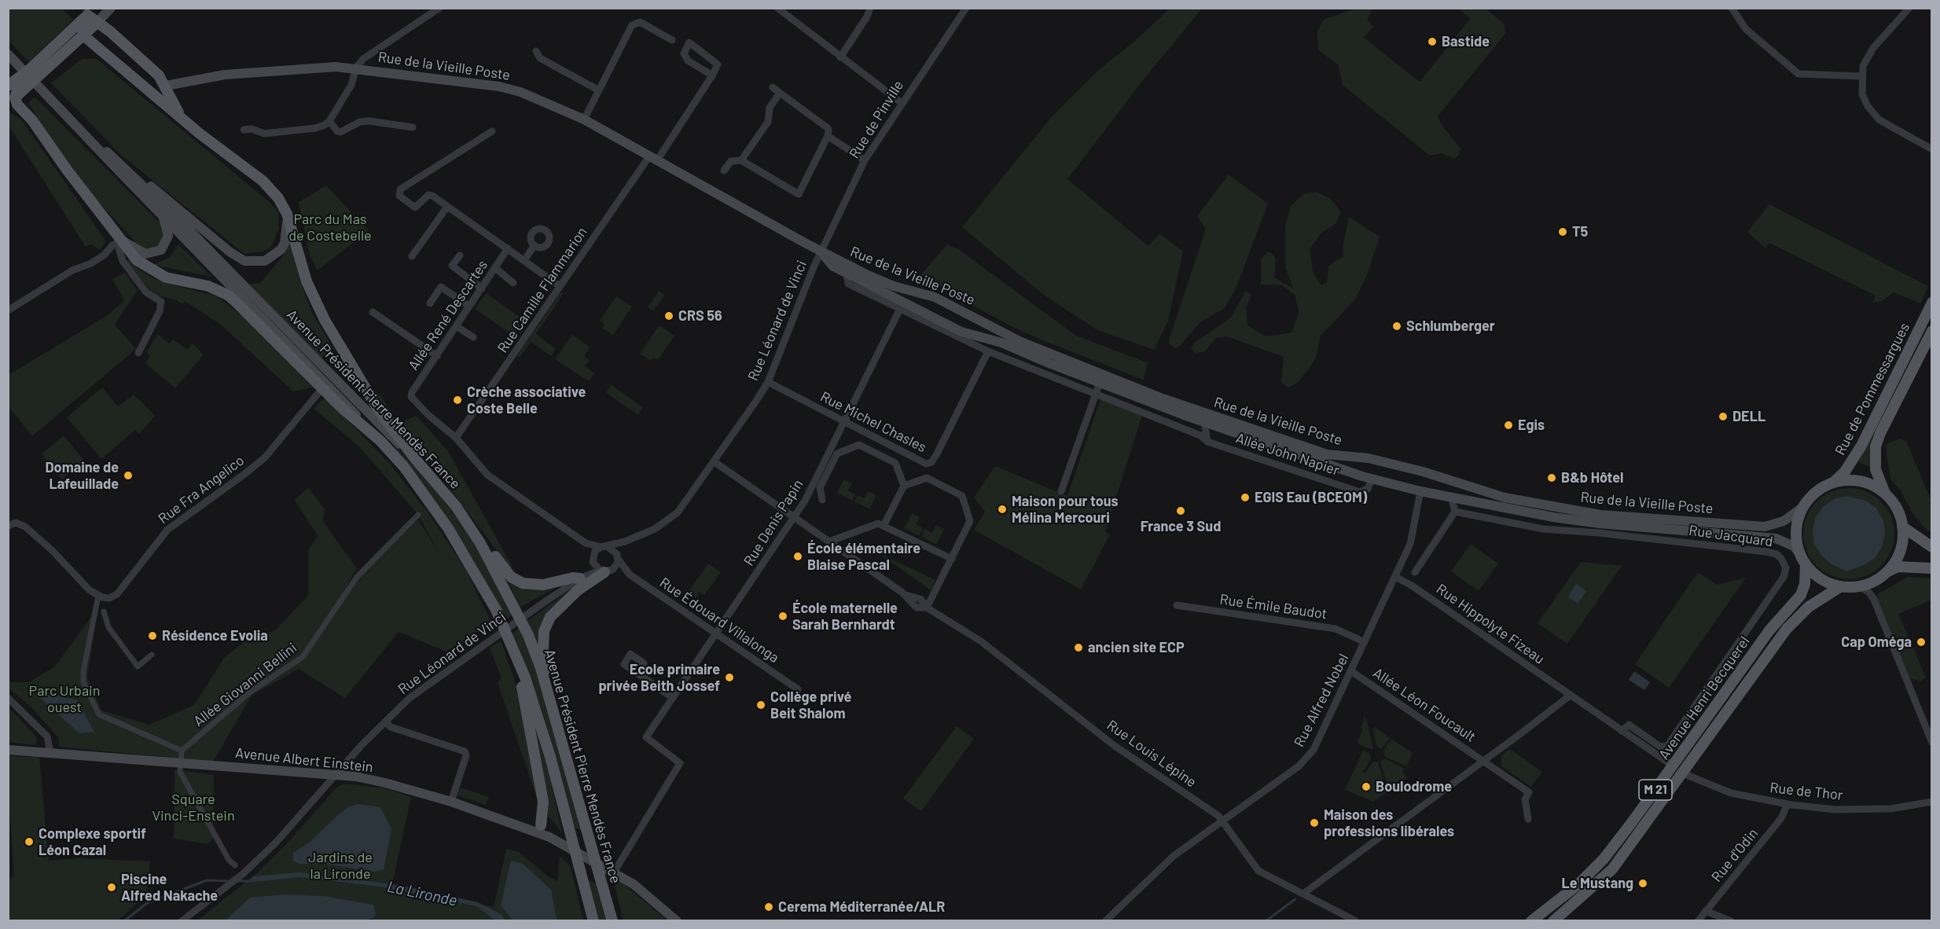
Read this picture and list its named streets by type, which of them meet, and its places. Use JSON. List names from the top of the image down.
{
  "streets": {
    "main road": [
      "Rue de la Vieille Poste",
      "Rue de Pommessargues",
      "Avenue Président Pierre Mendès France",
      "Avenue Henri Becquerel",
      "Avenue Albert Einstein",
      "M 21"
    ],
    "street": [
      "Rue de Pinville",
      "Rue Camille Flammarion",
      "Allée René Descartes",
      "Rue Léonard de Vinci",
      "Rue Michel Chasles",
      "Allée John Napier",
      "Rue Fra Angelico",
      "Rue Denis Papin",
      "Rue Jacquard",
      "Rue Émile Baudot",
      "Rue Édouard Villalonga",
      "Rue Hippolyte Fizeau",
      "Allée Giovanni Bellini",
      "Rue Alfred Nobel",
      "Allée Léon Foucault",
      "Rue Louis Lépine",
      "Rue de Thor",
      "Rue d'Odin"
    ]
  },
  "crossings": [
    ["Rue de la Vieille Poste", "Rue de Pinville"],
    ["Rue de la Vieille Poste", "Rue Camille Flammarion"],
    ["Rue de la Vieille Poste", "Rue Léonard de Vinci"],
    ["Rue de la Vieille Poste", "Rue de Pommessargues"],
    ["Rue de la Vieille Poste", "Rue Michel Chasles"],
    ["Rue de la Vieille Poste", "Allée John Napier"],
    ["Rue de la Vieille Poste", "Rue Denis Papin"],
    ["Rue de la Vieille Poste", "Avenue Henri Becquerel"],
    ["Rue de la Vieille Poste", "Rue Alfred Nobel"],
    ["Rue de Pinville", "Rue Léonard de Vinci"],
    ["Rue Camille Flammarion", "Allée René Descartes"],
    ["Rue Léonard de Vinci", "Rue Michel Chasles"],
    ["Rue Léonard de Vinci", "Rue Louis Lépine"],
    ["Rue Léonard de Vinci", "Avenue Albert Einstein"],
    ["Rue de Pommessargues", "Avenue Henri Becquerel"],
    ["Rue Michel Chasles", "Rue Denis Papin"],
    ["Rue Denis Papin", "Rue Édouard Villalonga"],
    ["Rue Denis Papin", "Rue Louis Lépine"],
    ["Rue Denis Papin", "Avenue Albert Einstein"],
    ["Rue Jacquard", "Rue Hippolyte Fizeau"],
    ["Rue Émile Baudot", "Rue Alfred Nobel"],
    ["Rue Hippolyte Fizeau", "Avenue Henri Becquerel"],
    ["Rue Hippolyte Fizeau", "Rue Alfred Nobel"],
    ["Avenue Henri Becquerel", "Rue de Thor"],
    ["Rue Alfred Nobel", "Allée Léon Foucault"],
    ["Rue Alfred Nobel", "Rue Louis Lépine"],
    ["Rue de Thor", "Rue d'Odin"]
  ],
  "water": ["La Lironde"],
  "parks": [
    "Parc du Mas de Costebelle",
    "Parc Urbain ouest",
    "Square Vinci-Enstein",
    "Jardins de la Lironde"
  ],
  "places": [
    "Bastide",
    "T5",
    "CRS 56",
    "Schlumberger",
    "Crèche associative Coste Belle",
    "DELL",
    "Egis",
    "Domaine de Lafeuillade",
    "B&b Hôtel",
    "EGIS Eau (BCEOM)",
    "Maison pour tous Mélina Mercouri",
    "France 3 Sud",
    "École élémentaire Blaise Pascal",
    "École maternelle Sarah Bernhardt",
    "Résidence Evolia",
    "Cap Oméga",
    "ancien site ECP",
    "Ecole primaire privée Beith Jossef",
    "Collège privé Beit Shalom",
    "Boulodrome",
    "Maison des professions libérales",
    "Complexe sportif Léon Cazal",
    "Le Mustang",
    "Piscine Alfred Nakache",
    "Cerema Méditerranée/ALR"
  ]
}
